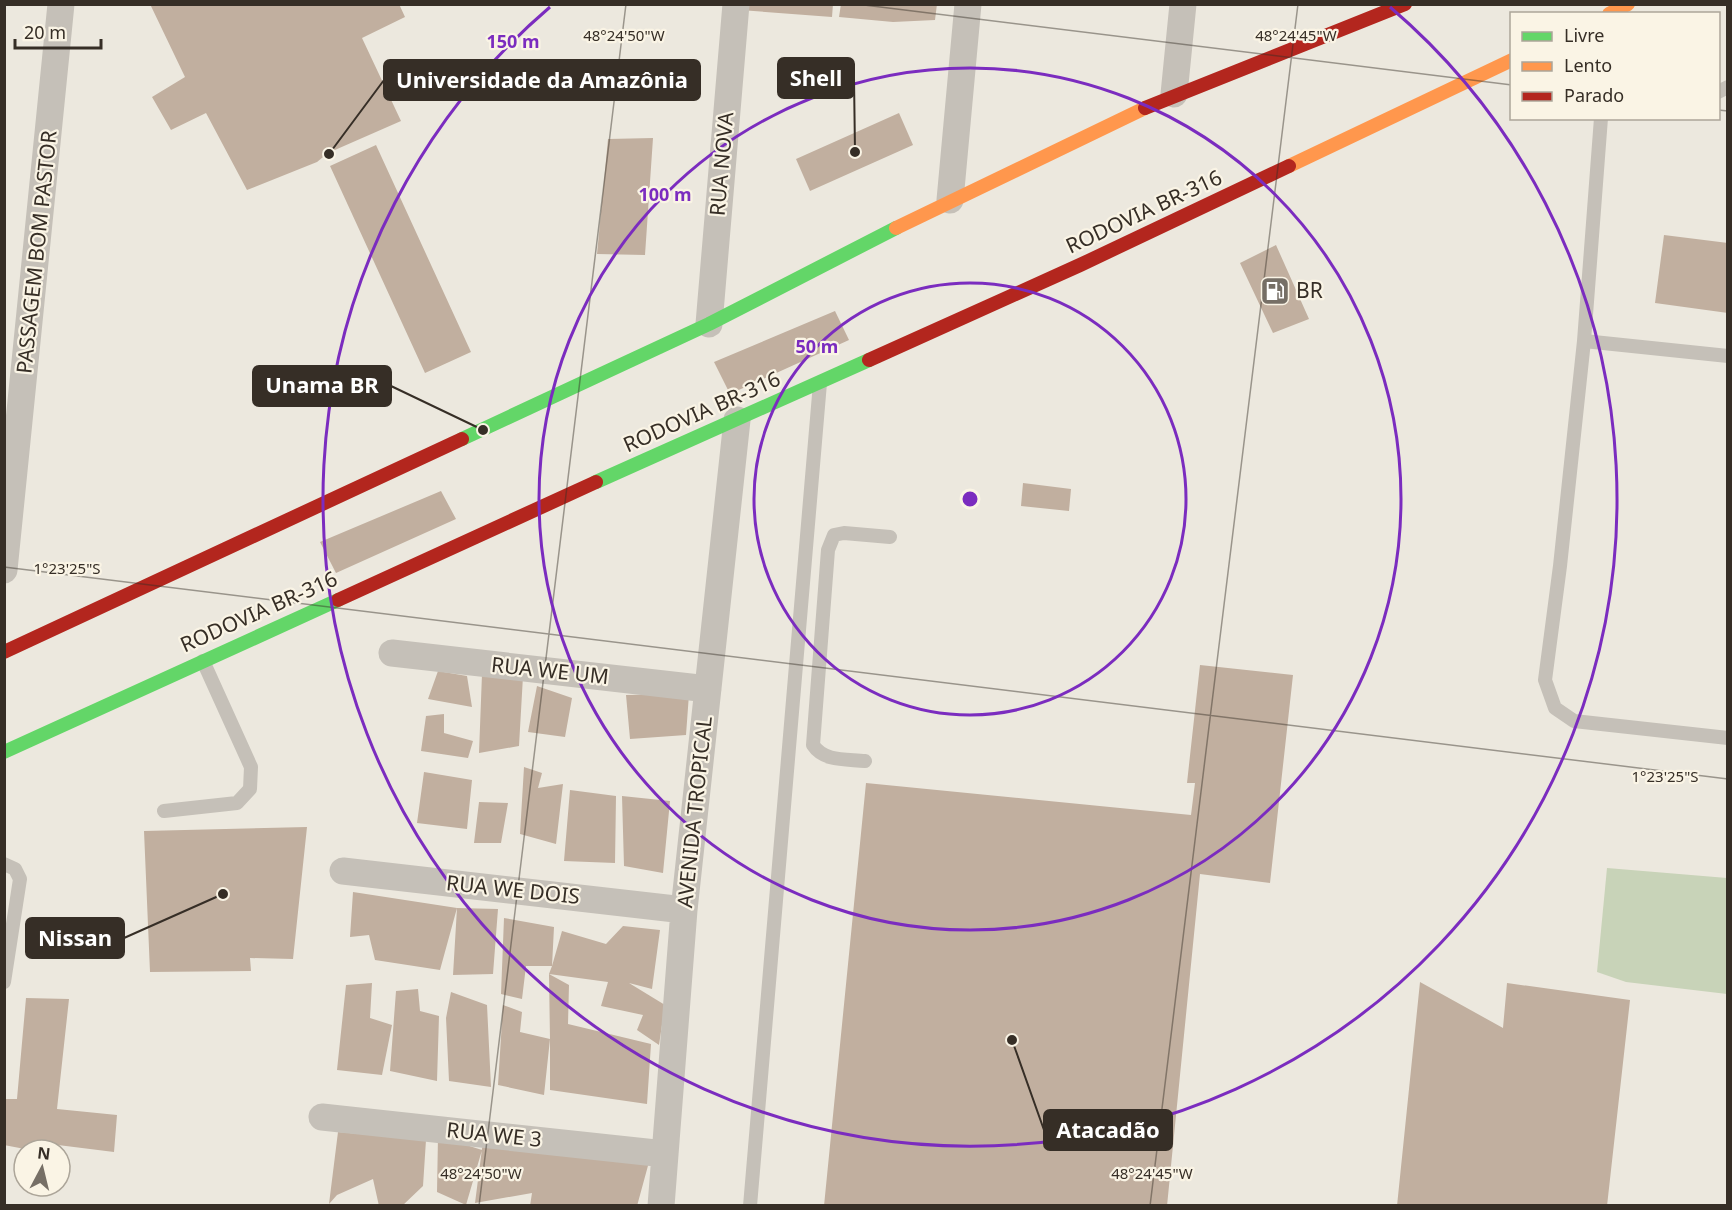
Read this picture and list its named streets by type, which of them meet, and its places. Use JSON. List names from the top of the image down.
{
  "streets": {
    "highway": ["RODOVIA BR-316"],
    "street": [
      "RUA NOVA",
      "PASSAGEM BOM PASTOR",
      "RUA WE UM",
      "AVENIDA TROPICAL",
      "RUA WE DOIS",
      "RUA WE 3"
    ]
  },
  "crossings": [
    ["RODOVIA BR-316", "AVENIDA TROPICAL"],
    ["RUA WE UM", "AVENIDA TROPICAL"],
    ["AVENIDA TROPICAL", "RUA WE DOIS"],
    ["AVENIDA TROPICAL", "RUA WE 3"]
  ],
  "places": {
    "other": [
      "Shell",
      "Universidade da Amazônia",
      "Unama BR",
      "Nissan",
      "Atacadão"
    ],
    "fuel station": ["BR"]
  },
  "legend": ["Livre", "Lento", "Parado"],
  "scale_bar": "20 m",
  "north": "top",
  "coordinates": ["48°24'50\"W", "48°24'45\"W", "1°23'25\"S"],
  "rings": ["150 m", "100 m", "50 m"]
}
